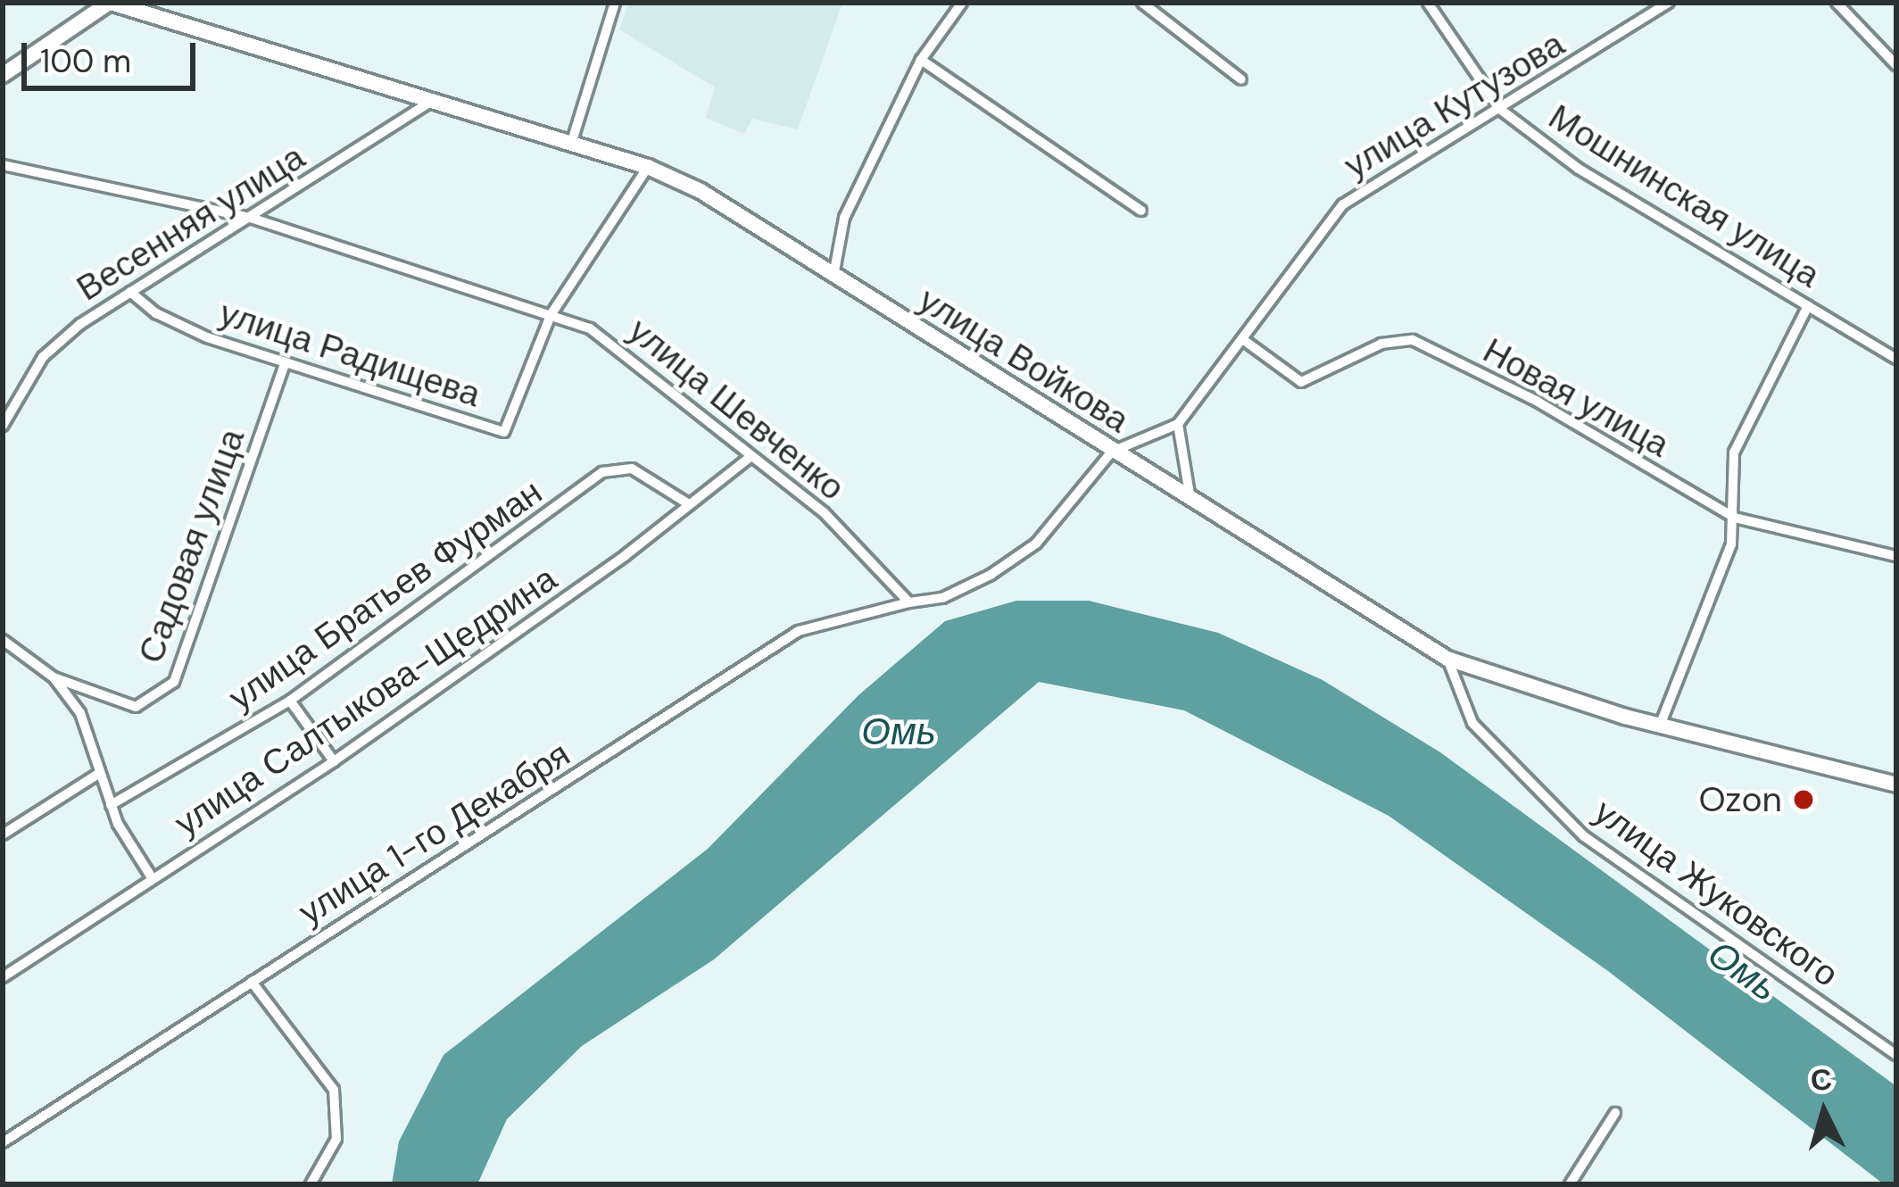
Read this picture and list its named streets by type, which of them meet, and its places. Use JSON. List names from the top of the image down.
{
  "streets": {
    "main road": ["улица Войкова"],
    "street": [
      "улица Кутузова",
      "Мошнинская улица",
      "Весенняя улица",
      "улица Радищева",
      "Новая улица",
      "улица Шевченко",
      "Садовая улица",
      "улица Братьев Фурман",
      "улица Салтыкова-Щедрина",
      "улица 1-го Декабря",
      "улица Жуковского"
    ]
  },
  "crossings": [
    ["улица Кутузова", "Мошнинская улица"],
    ["улица Кутузова", "улица Войкова"],
    ["улица Кутузова", "Новая улица"],
    ["Весенняя улица", "улица Радищева"],
    ["Весенняя улица", "улица Войкова"],
    ["Весенняя улица", "улица Шевченко"],
    ["улица Радищева", "улица Шевченко"],
    ["улица Радищева", "Садовая улица"],
    ["улица Войкова", "улица Жуковского"],
    ["улица Шевченко", "улица Салтыкова-Щедрина"],
    ["улица Шевченко", "улица 1-го Декабря"],
    ["улица Братьев Фурман", "улица Салтыкова-Щедрина"]
  ],
  "water": ["Омь"],
  "places": ["Ozon"],
  "scale_bar": "100 m",
  "north": "top"
}
